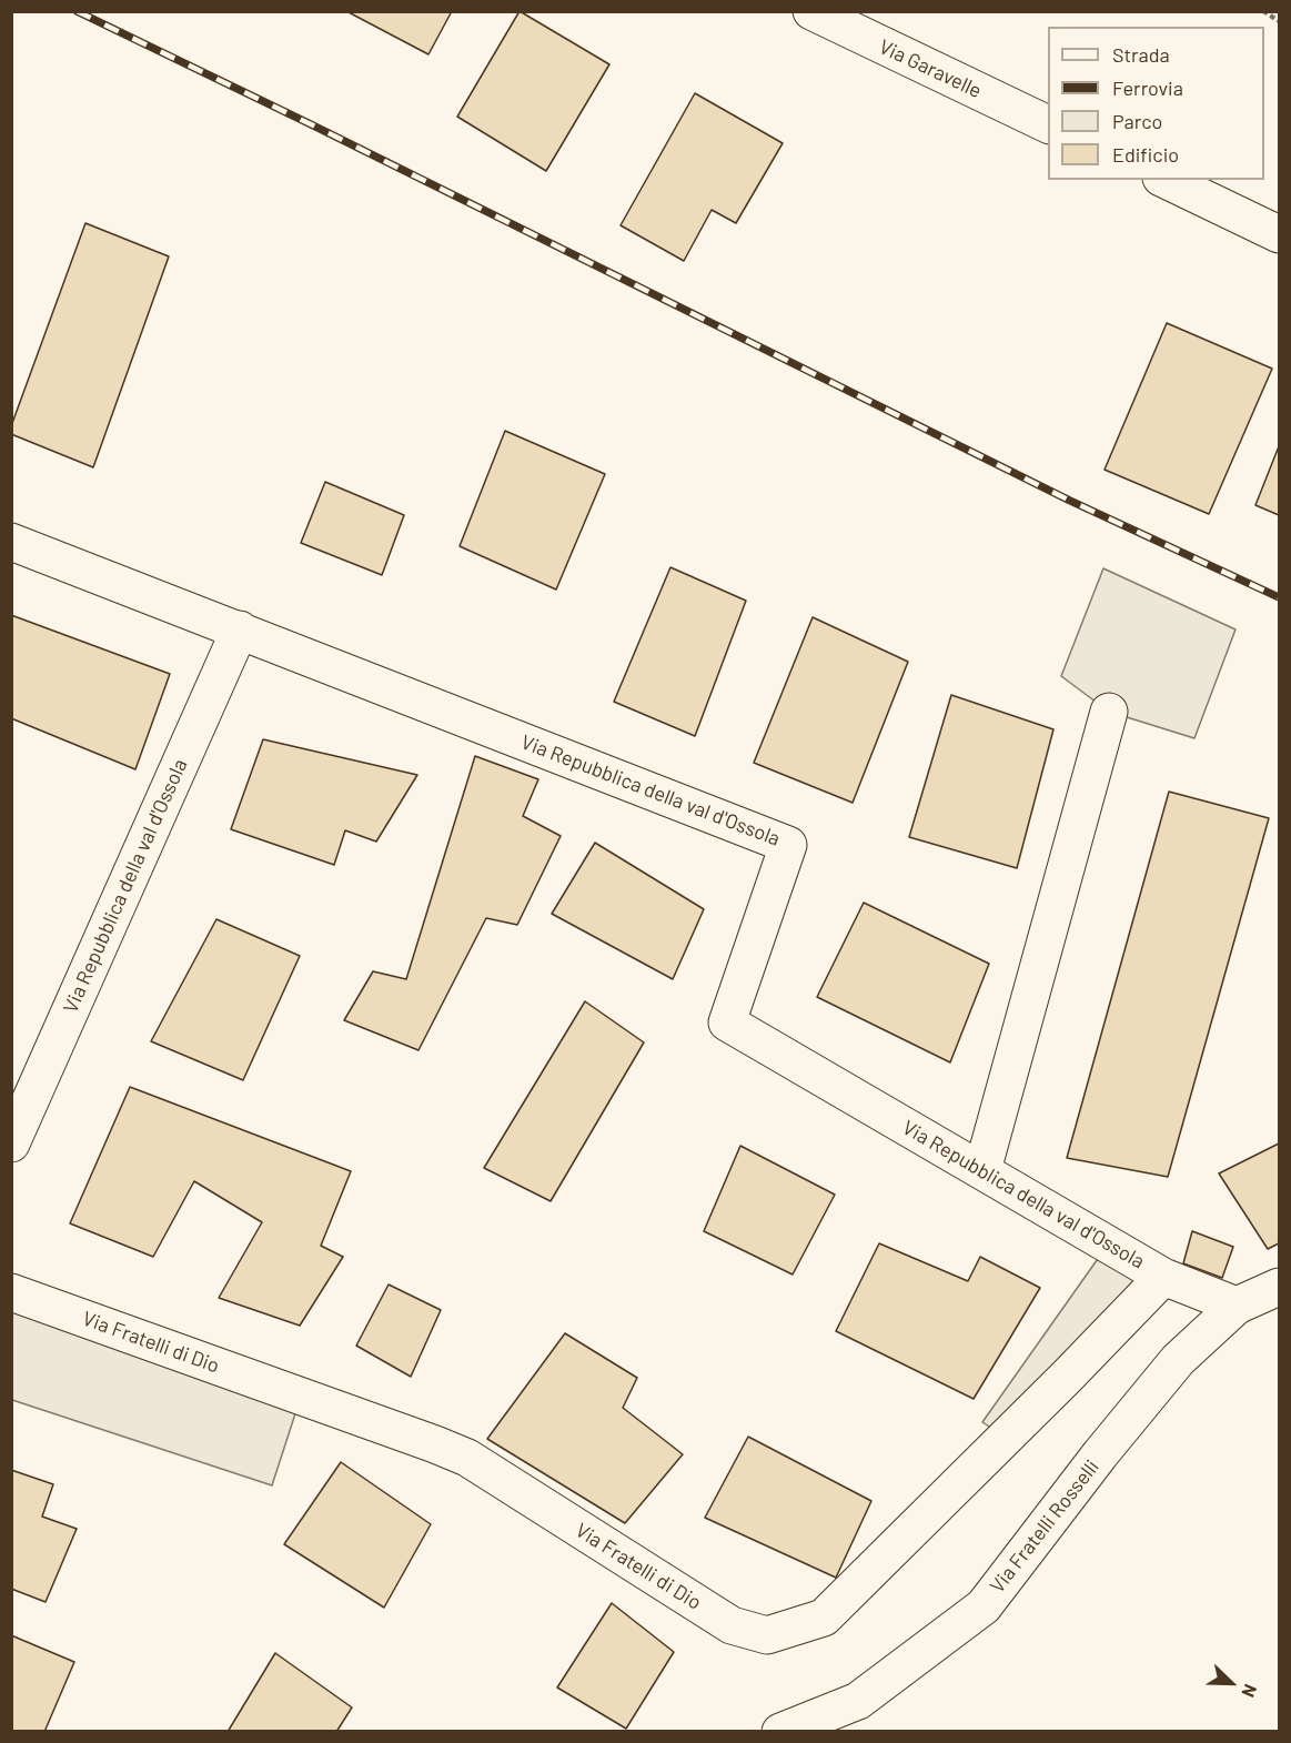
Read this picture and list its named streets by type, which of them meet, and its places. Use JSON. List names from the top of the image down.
{
  "streets": {
    "street": [
      "Via Garavelle",
      "Via Repubblica della val d'Ossola",
      "Via Fratelli di Dio",
      "Via Fratelli Rosselli"
    ]
  },
  "crossings": [
    ["Via Repubblica della val d'Ossola", "Via Fratelli di Dio"],
    ["Via Repubblica della val d'Ossola", "Via Fratelli Rosselli"]
  ],
  "legend": [
    "Strada",
    "Ferrovia",
    "Parco",
    "Edificio"
  ],
  "north": "bottom right"
}
